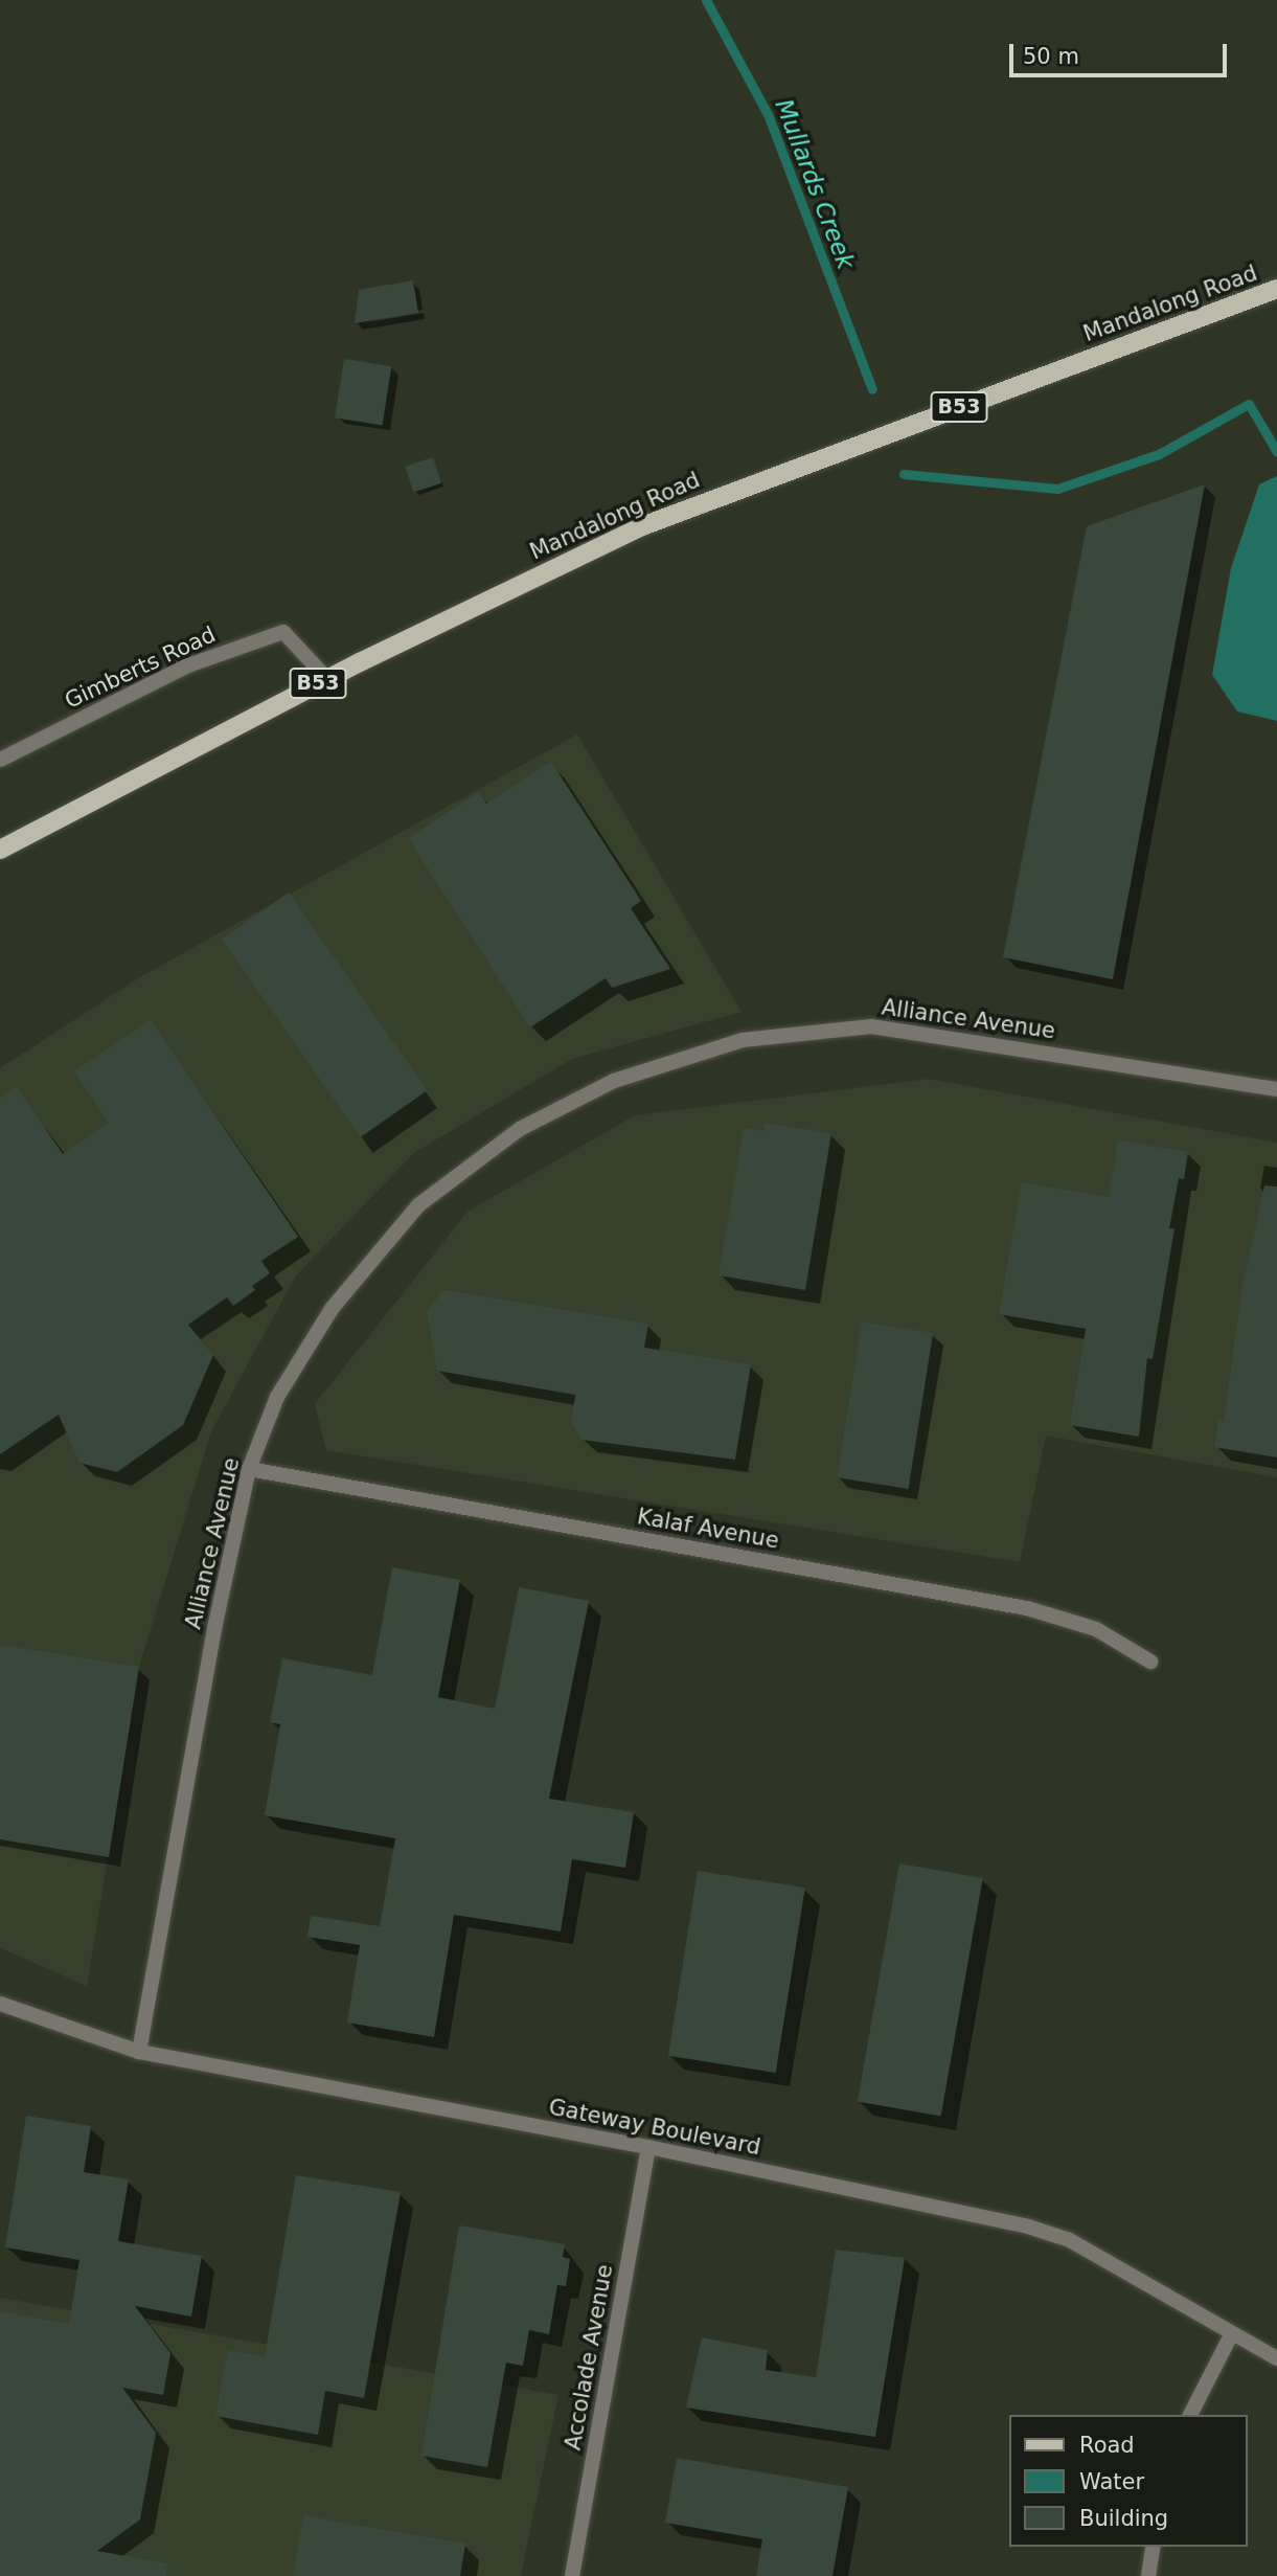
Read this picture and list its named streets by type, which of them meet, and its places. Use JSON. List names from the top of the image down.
{
  "streets": {
    "main road": ["Mandalong Road", "B53"],
    "street": [
      "Gimberts Road",
      "Alliance Avenue",
      "Kalaf Avenue",
      "Gateway Boulevard",
      "Accolade Avenue"
    ]
  },
  "crossings": [
    ["Mandalong Road", "Gimberts Road"],
    ["Alliance Avenue", "Kalaf Avenue"],
    ["Alliance Avenue", "Gateway Boulevard"],
    ["Gateway Boulevard", "Accolade Avenue"]
  ],
  "water": ["Mullards Creek"],
  "legend": ["Road", "Water", "Building"],
  "scale_bar": "50 m"
}
